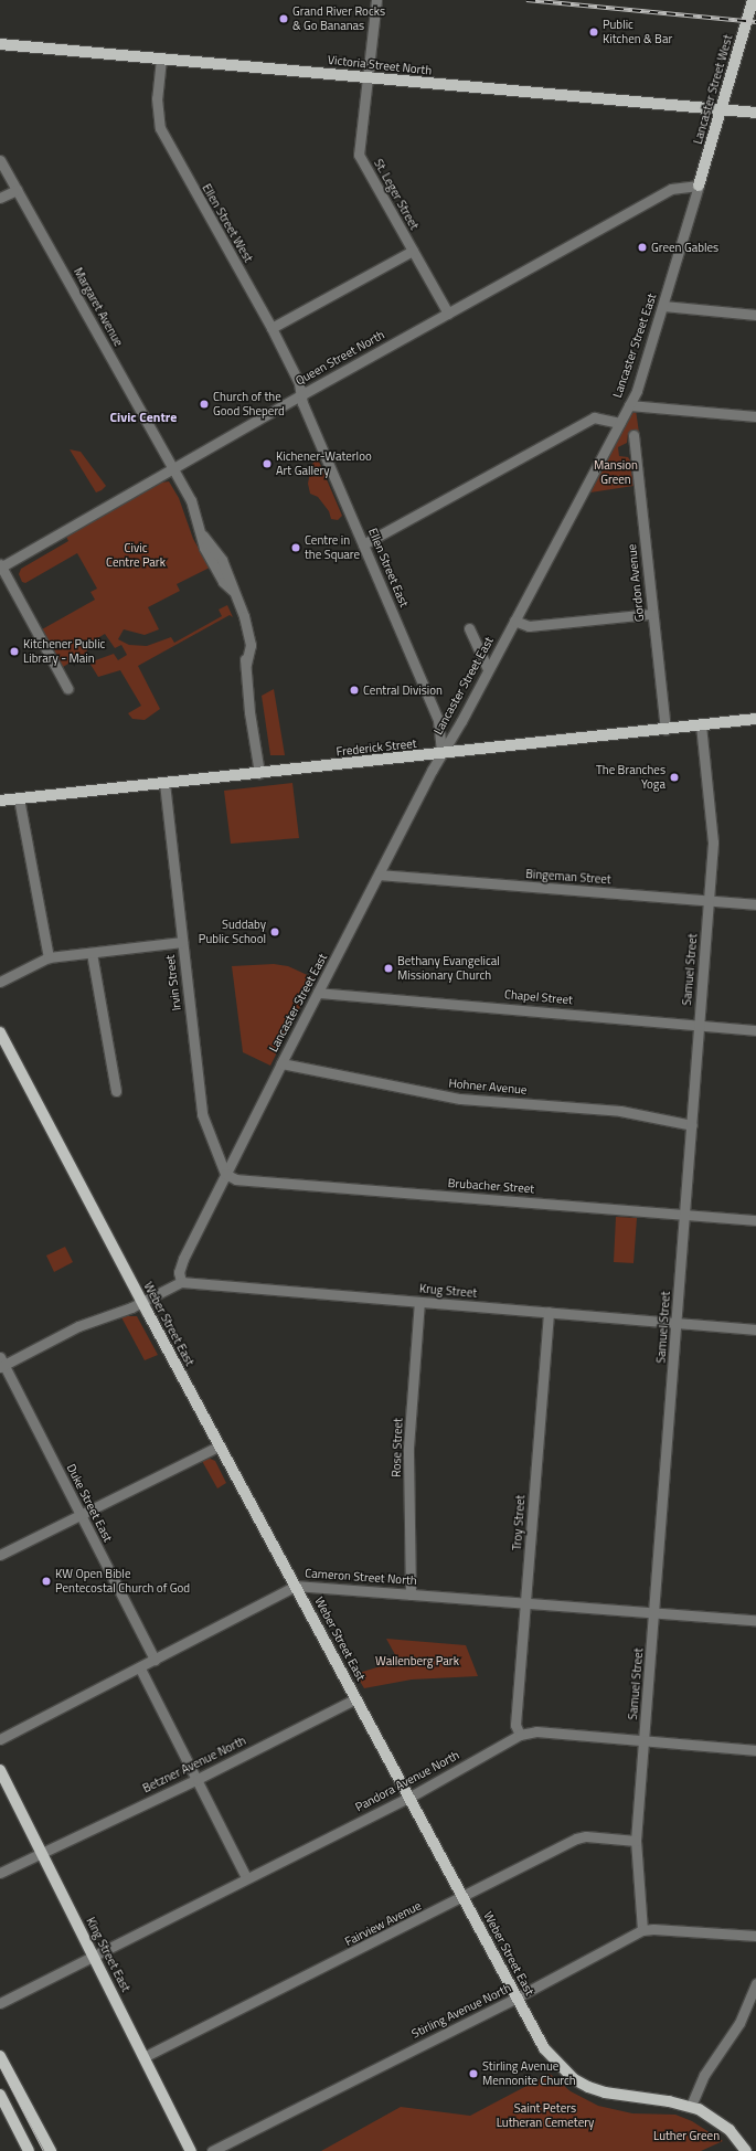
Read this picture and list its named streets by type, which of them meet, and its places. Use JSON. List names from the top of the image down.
{
  "streets": {
    "main road": [
      "Victoria Street North",
      "Lancaster Street West",
      "Frederick Street",
      "Weber Street East",
      "King Street East"
    ],
    "street": [
      "St. Leger Street",
      "Ellen Street West",
      "Margaret Avenue",
      "Lancaster Street East",
      "Queen Street North",
      "Ellen Street East",
      "Gordon Avenue",
      "Bingeman Street",
      "Samuel Street",
      "Irvin Street",
      "Chapel Street",
      "Hohner Avenue",
      "Brubacher Street",
      "Krug Street",
      "Rose Street",
      "Duke Street East",
      "Troy Street",
      "Cameron Street North",
      "Betzner Avenue North",
      "Pandora Avenue North",
      "Fairview Avenue",
      "Stirling Avenue North"
    ]
  },
  "crossings": [
    ["Victoria Street North", "Lancaster Street West"],
    ["Victoria Street North", "St. Leger Street"],
    ["Victoria Street North", "Ellen Street West"],
    ["Lancaster Street West", "Lancaster Street East"],
    ["Lancaster Street West", "Queen Street North"],
    ["St. Leger Street", "Queen Street North"],
    ["Ellen Street West", "Queen Street North"],
    ["Ellen Street West", "Ellen Street East"],
    ["Margaret Avenue", "Queen Street North"],
    ["Margaret Avenue", "Frederick Street"],
    ["Lancaster Street East", "Queen Street North"],
    ["Lancaster Street East", "Ellen Street East"],
    ["Lancaster Street East", "Frederick Street"],
    ["Lancaster Street East", "Bingeman Street"],
    ["Lancaster Street East", "Irvin Street"],
    ["Lancaster Street East", "Chapel Street"],
    ["Lancaster Street East", "Hohner Avenue"],
    ["Lancaster Street East", "Brubacher Street"],
    ["Lancaster Street East", "Krug Street"],
    ["Queen Street North", "Ellen Street East"],
    ["Ellen Street East", "Frederick Street"],
    ["Gordon Avenue", "Frederick Street"],
    ["Frederick Street", "Samuel Street"],
    ["Frederick Street", "Irvin Street"],
    ["Bingeman Street", "Samuel Street"],
    ["Samuel Street", "Chapel Street"],
    ["Samuel Street", "Hohner Avenue"],
    ["Samuel Street", "Brubacher Street"],
    ["Samuel Street", "Krug Street"],
    ["Samuel Street", "Cameron Street North"],
    ["Samuel Street", "Pandora Avenue North"],
    ["Samuel Street", "Fairview Avenue"],
    ["Samuel Street", "Stirling Avenue North"],
    ["Irvin Street", "Brubacher Street"],
    ["Krug Street", "Rose Street"],
    ["Krug Street", "Troy Street"],
    ["Weber Street East", "Cameron Street North"],
    ["Weber Street East", "Betzner Avenue North"],
    ["Weber Street East", "Pandora Avenue North"],
    ["Weber Street East", "Fairview Avenue"],
    ["Weber Street East", "Stirling Avenue North"],
    ["Rose Street", "Cameron Street North"],
    ["Duke Street East", "Cameron Street North"],
    ["Troy Street", "Cameron Street North"],
    ["Troy Street", "Pandora Avenue North"],
    ["Betzner Avenue North", "King Street East"],
    ["Pandora Avenue North", "King Street East"],
    ["Fairview Avenue", "King Street East"]
  ],
  "districts": ["Civic Centre"],
  "parks": [
    "Mansion Green",
    "Civic Centre Park",
    "Wallenberg Park",
    "Saint Peters Lutheran Cemetery",
    "Luther Green"
  ],
  "places": [
    "Grand River Rocks & Go Bananas",
    "Public Kitchen & Bar",
    "Green Gables",
    "Church of the Good Sheperd",
    "Kichener-Waterloo Art Gallery",
    "Centre in the Square",
    "Kitchener Public Library - Main",
    "Central Division",
    "The Branches Yoga",
    "Suddaby Public School",
    "Bethany Evangelical Missionary Church",
    "KW Open Bible Pentecostal Church of God",
    "Stirling Avenue Mennonite Church"
  ]
}
